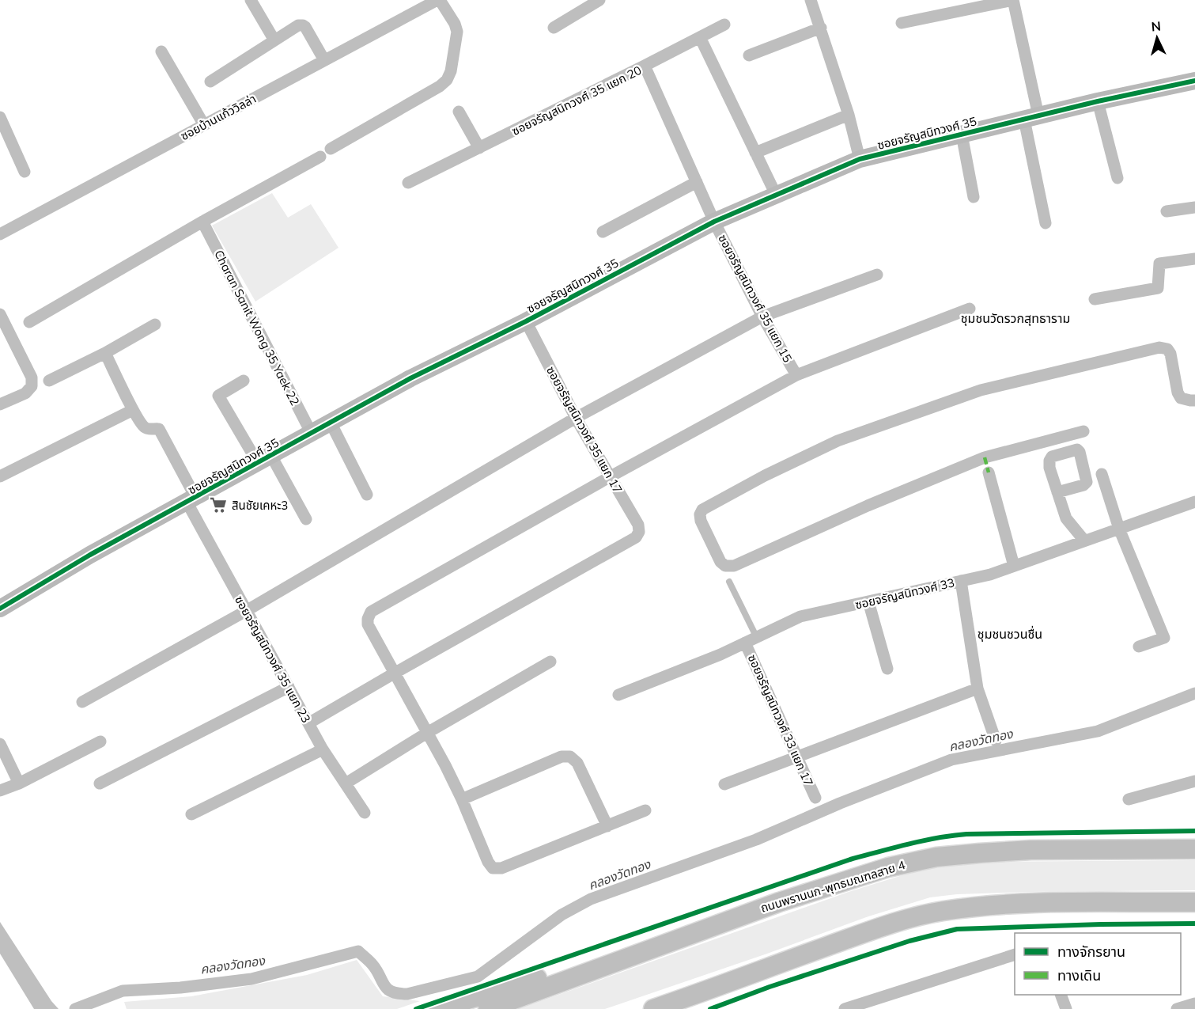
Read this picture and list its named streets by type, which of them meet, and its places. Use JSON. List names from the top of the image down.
{
  "streets": {
    "main road": ["ถนนพรานนก-พุทธมณฑลสาย 4"],
    "street": [
      "ซอยจรัญสนิทวงศ์ 35 แยก 20",
      "ซอยบ้านแก้ววิลล่า",
      "ซอยจรัญสนิทวงศ์ 35",
      "ซอยจรัญสนิทวงศ์ 35 แยก 15",
      "Charan Sanit Wong 35 Yaek 22",
      "ซอยจรัญสนิทวงศ์ 35 แยก 17",
      "ซอยจรัญสนิทวงศ์ 33",
      "ซอยจรัญสนิทวงศ์ 35 แยก 23",
      "ซอยจรัญสนิทวงศ์ 33 แยก 17"
    ]
  },
  "crossings": [
    ["ซอยจรัญสนิทวงศ์ 35 แยก 20", "ซอยจรัญสนิทวงศ์ 35"],
    ["ซอยจรัญสนิทวงศ์ 35 แยก 20", "ซอยจรัญสนิทวงศ์ 35 แยก 15"],
    ["ซอยจรัญสนิทวงศ์ 35", "ซอยจรัญสนิทวงศ์ 35 แยก 15"],
    ["ซอยจรัญสนิทวงศ์ 35", "Charan Sanit Wong 35 Yaek 22"],
    ["ซอยจรัญสนิทวงศ์ 35", "ซอยจรัญสนิทวงศ์ 35 แยก 17"],
    ["ซอยจรัญสนิทวงศ์ 35", "ซอยจรัญสนิทวงศ์ 35 แยก 23"],
    ["ซอยจรัญสนิทวงศ์ 33", "ซอยจรัญสนิทวงศ์ 33 แยก 17"]
  ],
  "districts": ["ชุมชนวัดรวกสุทธาราม", "ชุมชนชวนชื่น"],
  "water": ["คลองวัดทอง"],
  "places": {
    "supermarket": ["สินชัยเคหะ3"]
  },
  "legend": ["ทางจักรยาน", "ทางเดิน"],
  "north": "top"
}
